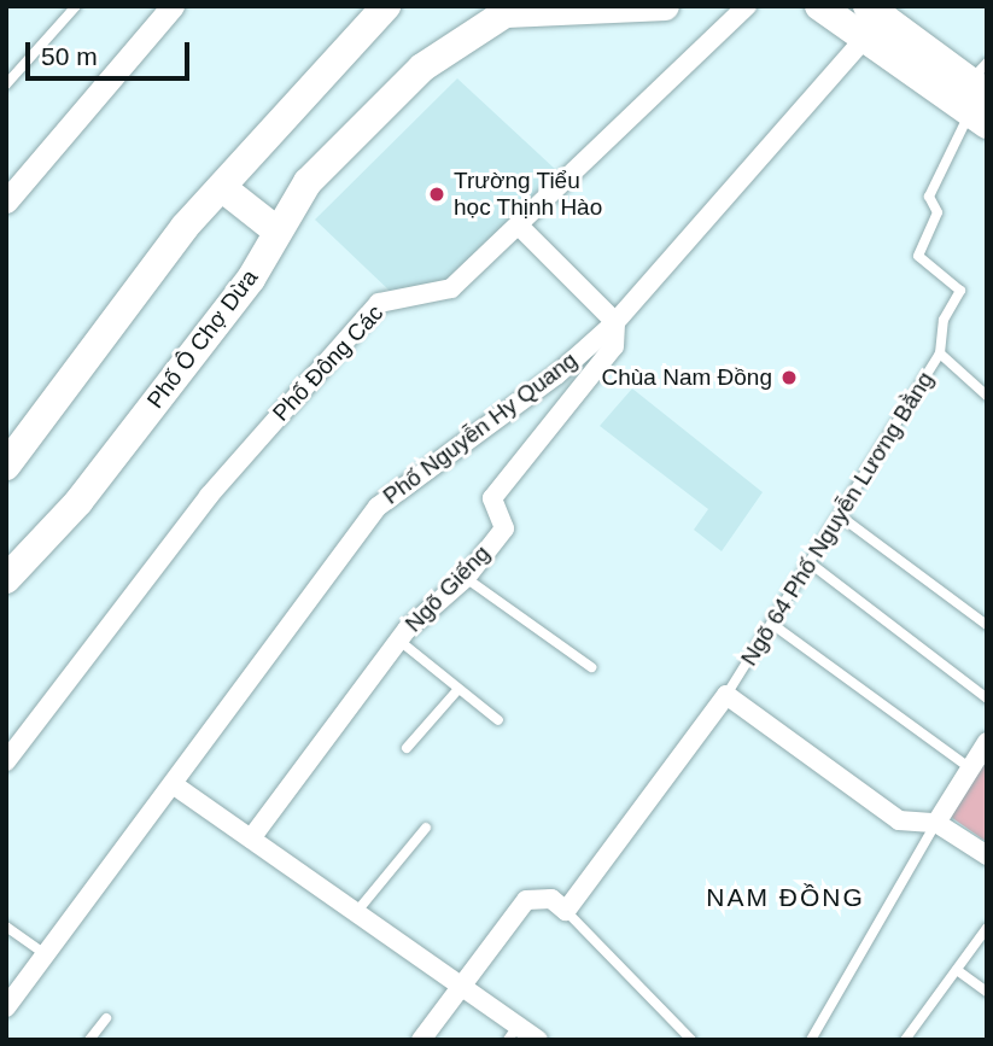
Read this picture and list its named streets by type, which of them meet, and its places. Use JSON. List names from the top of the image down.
{
  "streets": {
    "main road": ["Phố Ô Chợ Dừa"],
    "street": [
      "Phố Đông Các",
      "Phố Nguyễn Hy Quang",
      "Ngõ 64 Phố Nguyễn Lương Bằng",
      "Ngõ Giếng"
    ]
  },
  "crossings": [
    ["Phố Nguyễn Hy Quang", "Ngõ Giếng"]
  ],
  "districts": ["NAM ĐỒNG"],
  "places": ["Trường Tiểu học Thịnh Hào", "Chùa Nam Đồng"],
  "scale_bar": "50 m"
}
